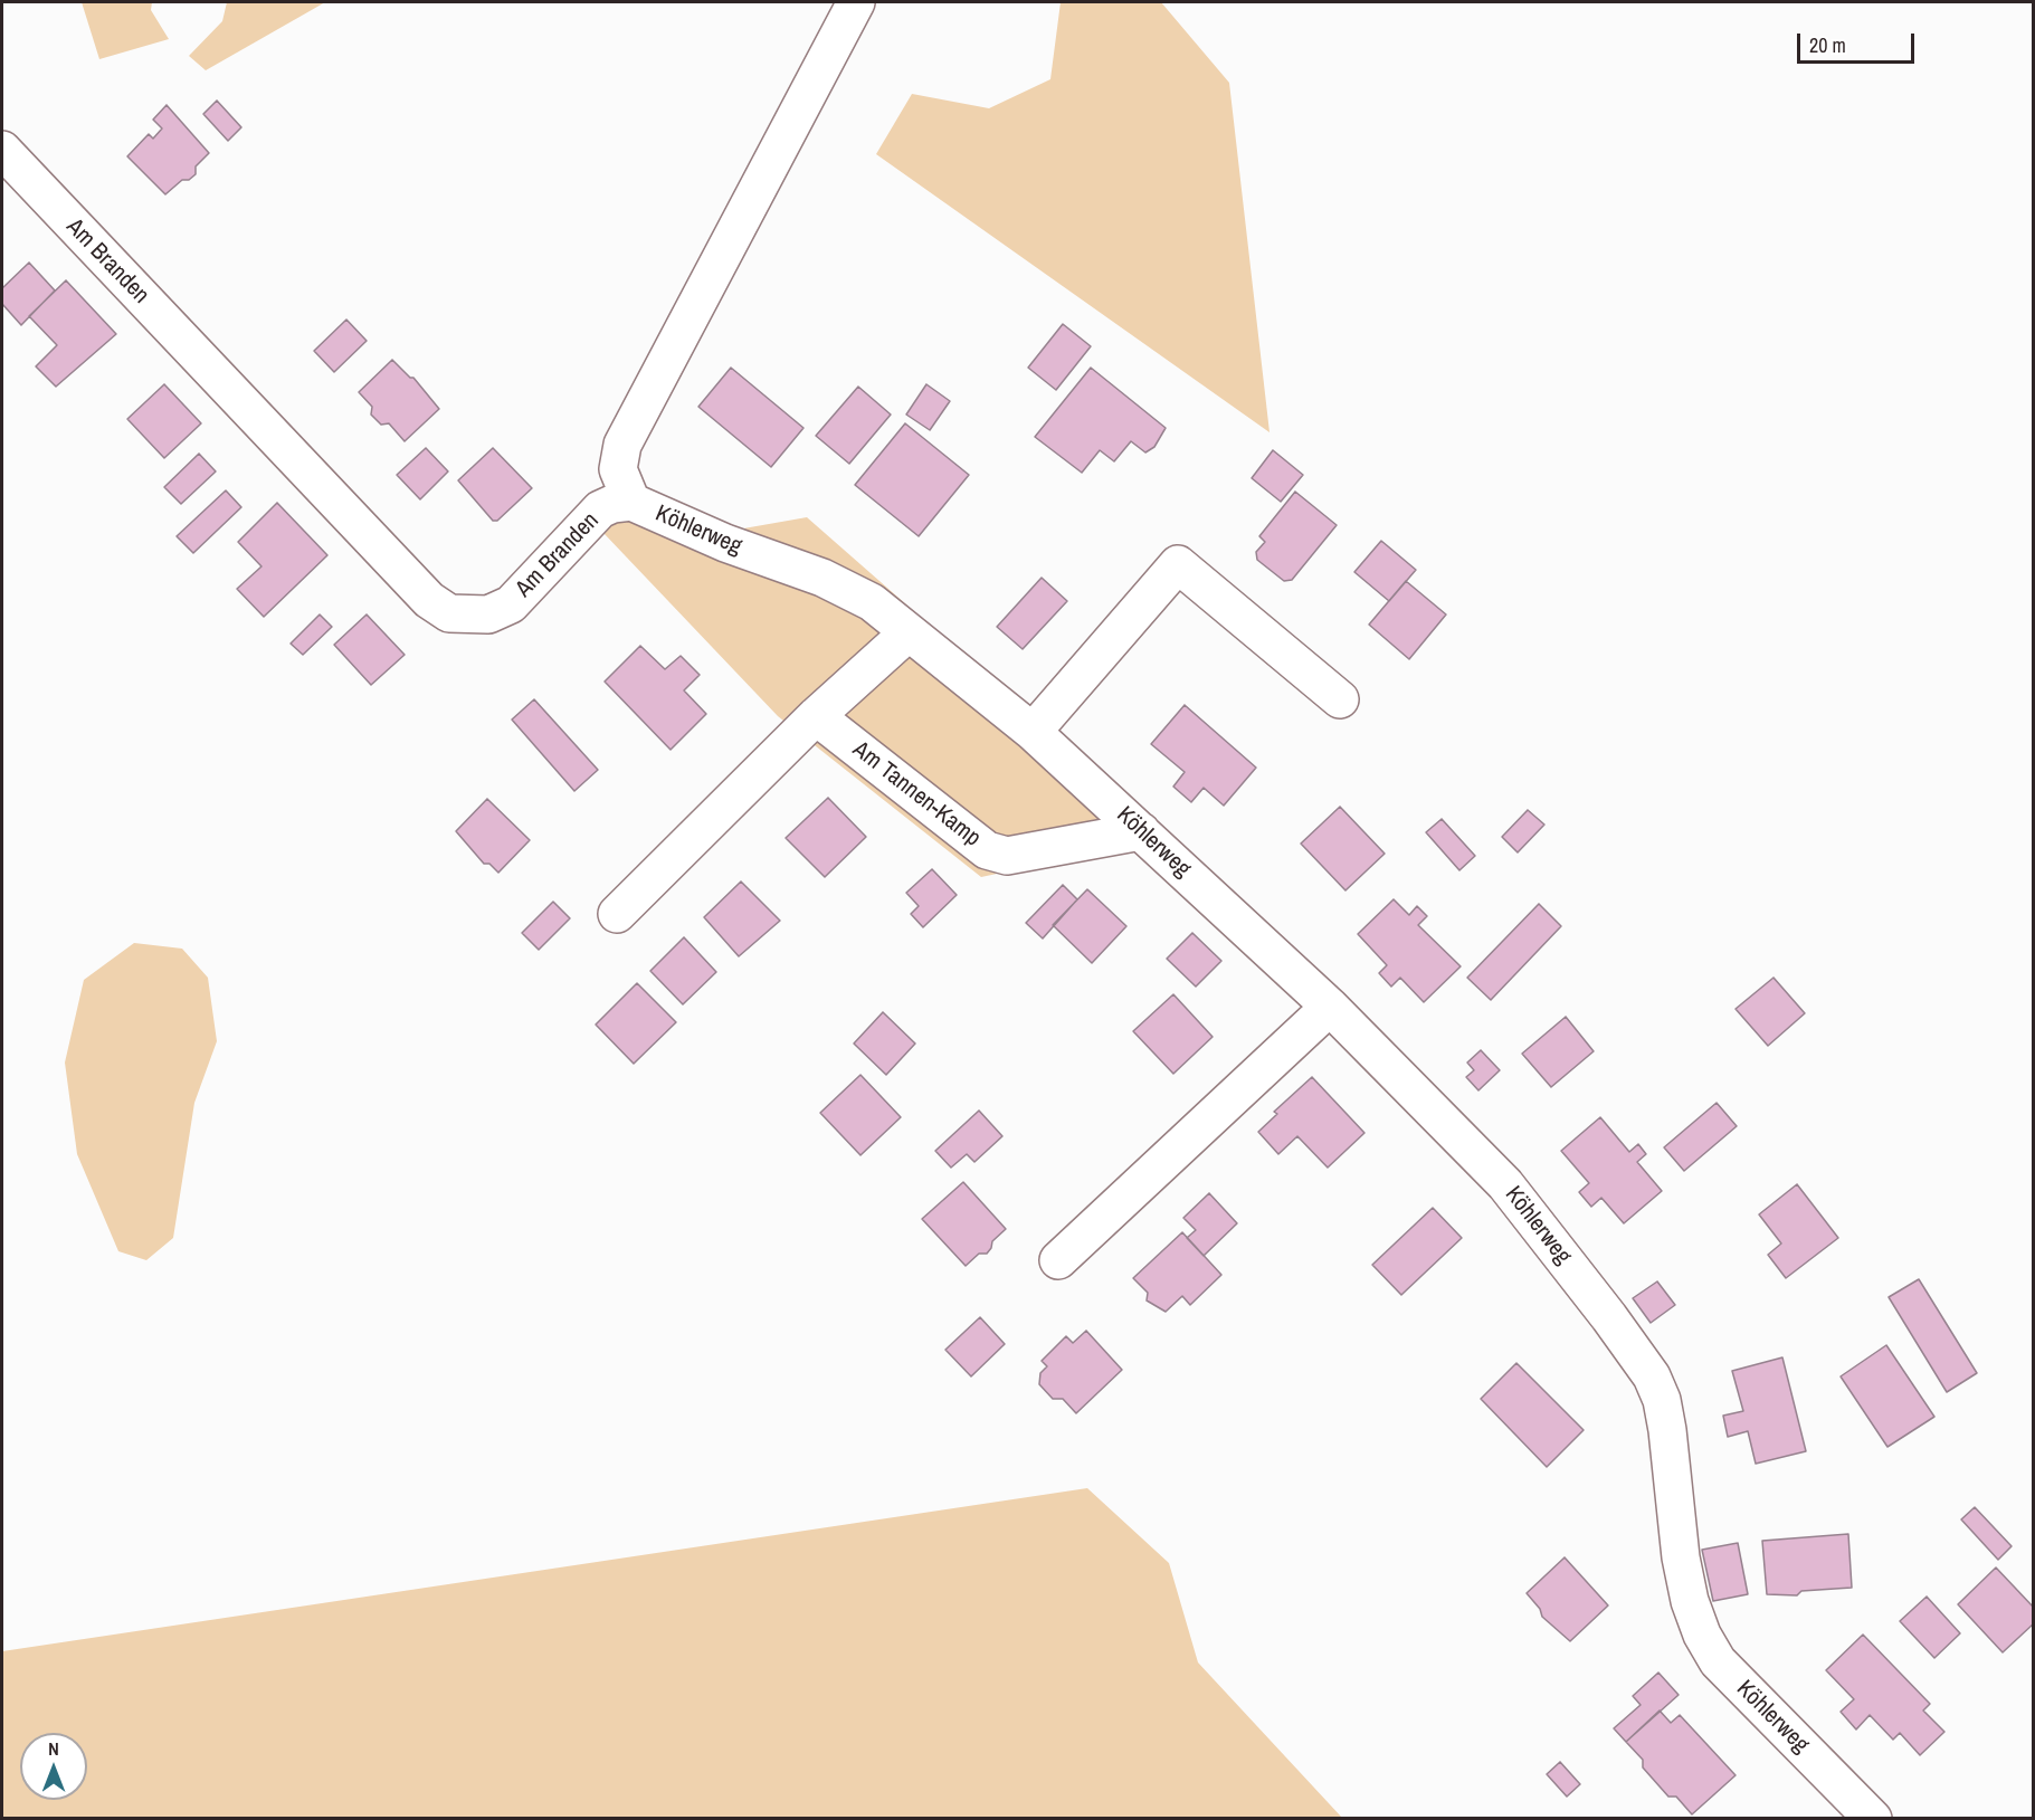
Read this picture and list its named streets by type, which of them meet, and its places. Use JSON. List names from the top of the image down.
{
  "streets": {
    "street": ["Am Branden", "Köhlerweg", "Am Tannen-Kamp"]
  },
  "crossings": [
    ["Am Branden", "Köhlerweg"],
    ["Köhlerweg", "Am Tannen-Kamp"]
  ],
  "scale_bar": "20 m",
  "north": "top"
}
